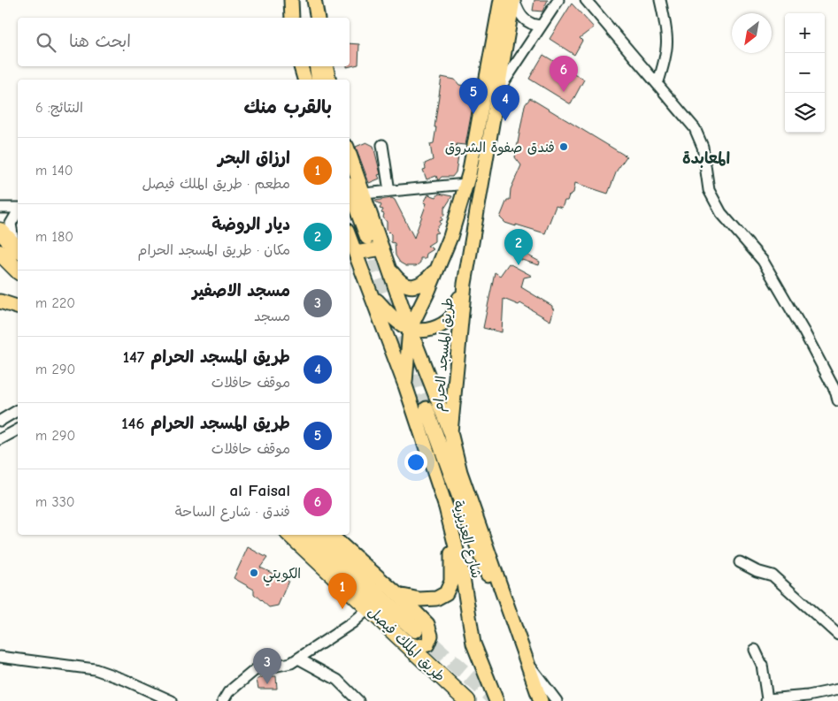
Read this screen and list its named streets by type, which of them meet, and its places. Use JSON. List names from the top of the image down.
{
  "streets": {
    "highway": ["طريق الملك فيصل"],
    "main road": ["طريق المسجد الحرام", "شارع العزيزية"]
  },
  "crossings": [
    ["طريق المسجد الحرام", "شارع العزيزية"]
  ],
  "districts": ["المعابدة"],
  "places": ["فندق صفوة الشروق", "الكويتي"],
  "north": "bottom left",
  "page": {
    "map_buttons": ["+", "−"],
    "search": "ابحث هنا",
    "pins": [
      "6",
      "5",
      "4",
      "2",
      "1",
      "3"
    ],
    "heading": ["بالقرب منك", "النتائج: 6"],
    "list": [
      {
        "mark": "1",
        "name": "ارزاق البحر",
        "note": "مطعم · طريق الملك فيصل",
        "value": "140 m"
      },
      {
        "mark": "2",
        "name": "ديار الروضة",
        "note": "مكان · طريق المسجد الحرام",
        "value": "180 m"
      },
      {
        "mark": "3",
        "name": "مسجد الاصفير",
        "note": "مسجد",
        "value": "220 m"
      },
      {
        "mark": "4",
        "name": "طريق المسجد الحرام 147",
        "note": "موقف حافلات",
        "value": "290 m"
      },
      {
        "mark": "5",
        "name": "طريق المسجد الحرام 146",
        "note": "موقف حافلات",
        "value": "290 m"
      },
      {
        "mark": "6",
        "name": "al Faisal",
        "note": "فندق · شارع الساحة",
        "value": "330 m"
      }
    ]
  }
}
